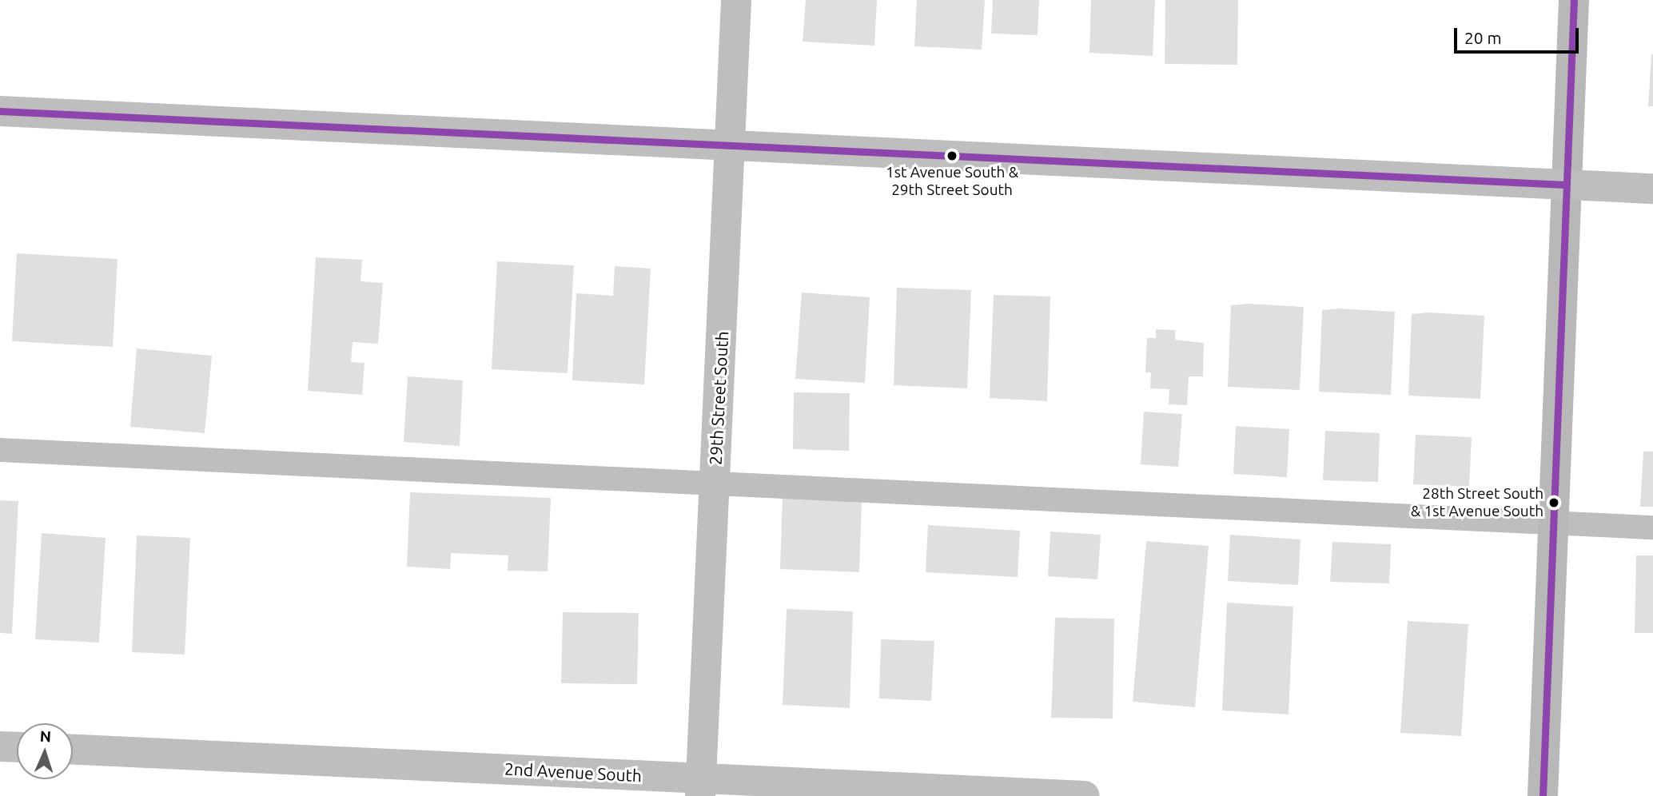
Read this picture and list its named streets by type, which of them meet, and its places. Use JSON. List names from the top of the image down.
{
  "streets": {
    "street": ["29th Street South", "2nd Avenue South"]
  },
  "crossings": [
    ["29th Street South", "2nd Avenue South"]
  ],
  "places": ["1st Avenue South & 29th Street South", "28th Street South & 1st Avenue South"],
  "scale_bar": "20 m",
  "north": "top"
}
